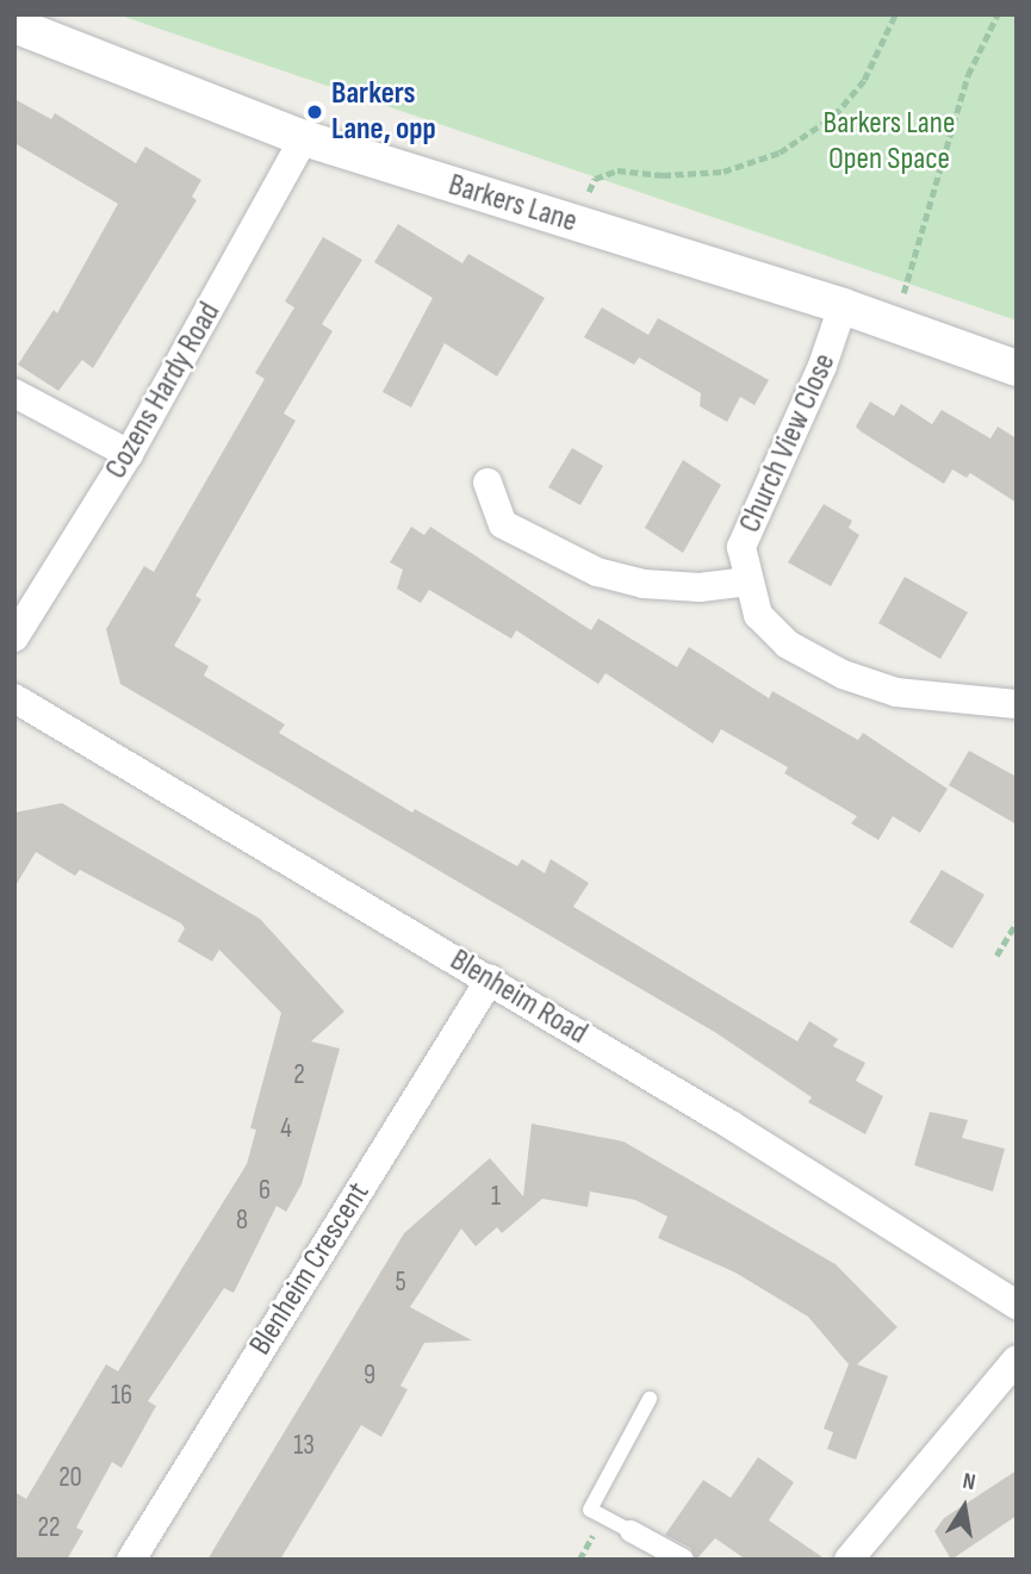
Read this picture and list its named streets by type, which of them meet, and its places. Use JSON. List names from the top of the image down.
{
  "streets": {
    "street": [
      "Barkers Lane",
      "Cozens Hardy Road",
      "Church View Close",
      "Blenheim Road",
      "Blenheim Crescent"
    ]
  },
  "crossings": [
    ["Barkers Lane", "Cozens Hardy Road"],
    ["Barkers Lane", "Church View Close"],
    ["Blenheim Road", "Blenheim Crescent"]
  ],
  "parks": ["Barkers Lane Open Space"],
  "places": ["Barkers Lane, opp"],
  "house_numbers": [
    "2",
    "4",
    "6",
    "1",
    "8",
    "5",
    "9",
    "16",
    "13",
    "20",
    "22"
  ],
  "north": "top"
}
